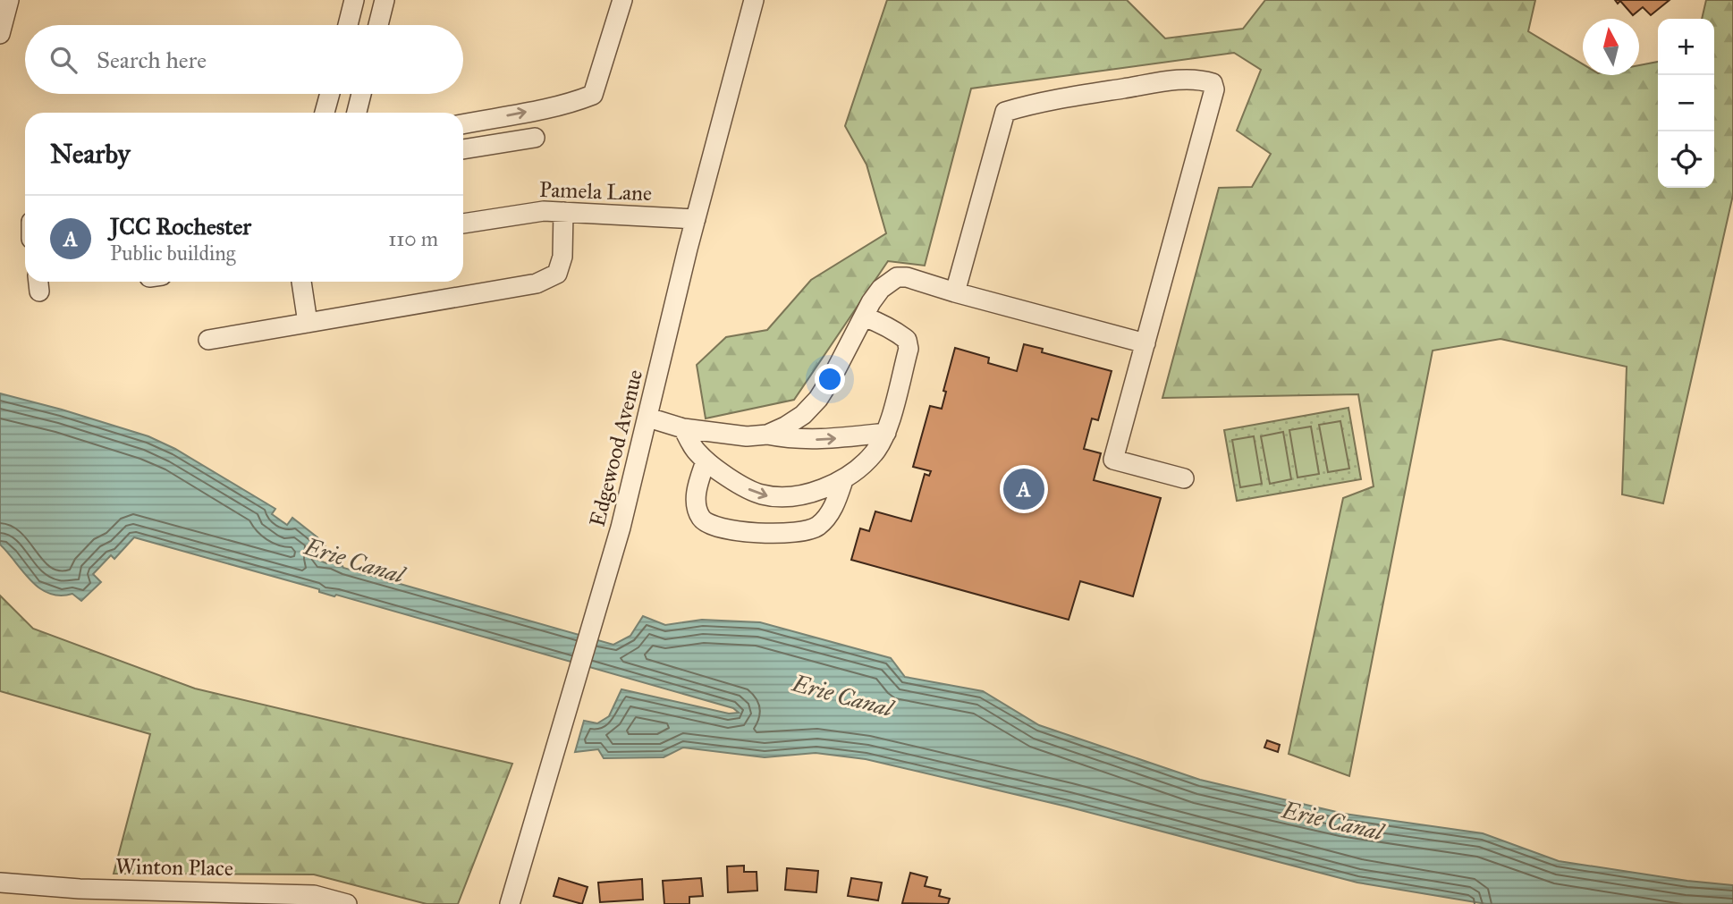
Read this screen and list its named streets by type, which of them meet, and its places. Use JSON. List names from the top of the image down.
{
  "streets": {
    "street": ["Pamela Lane", "Edgewood Avenue", "Winton Place"]
  },
  "crossings": [
    ["Pamela Lane", "Edgewood Avenue"]
  ],
  "water": ["Erie Canal"],
  "north": "top",
  "page": {
    "map_buttons": ["+", "−"],
    "search": "Search here",
    "heading": "Nearby",
    "list": [
      {
        "mark": "A",
        "name": "JCC Rochester",
        "note": "Public building",
        "value": "110 m"
      }
    ],
    "pins": "A"
  }
}
